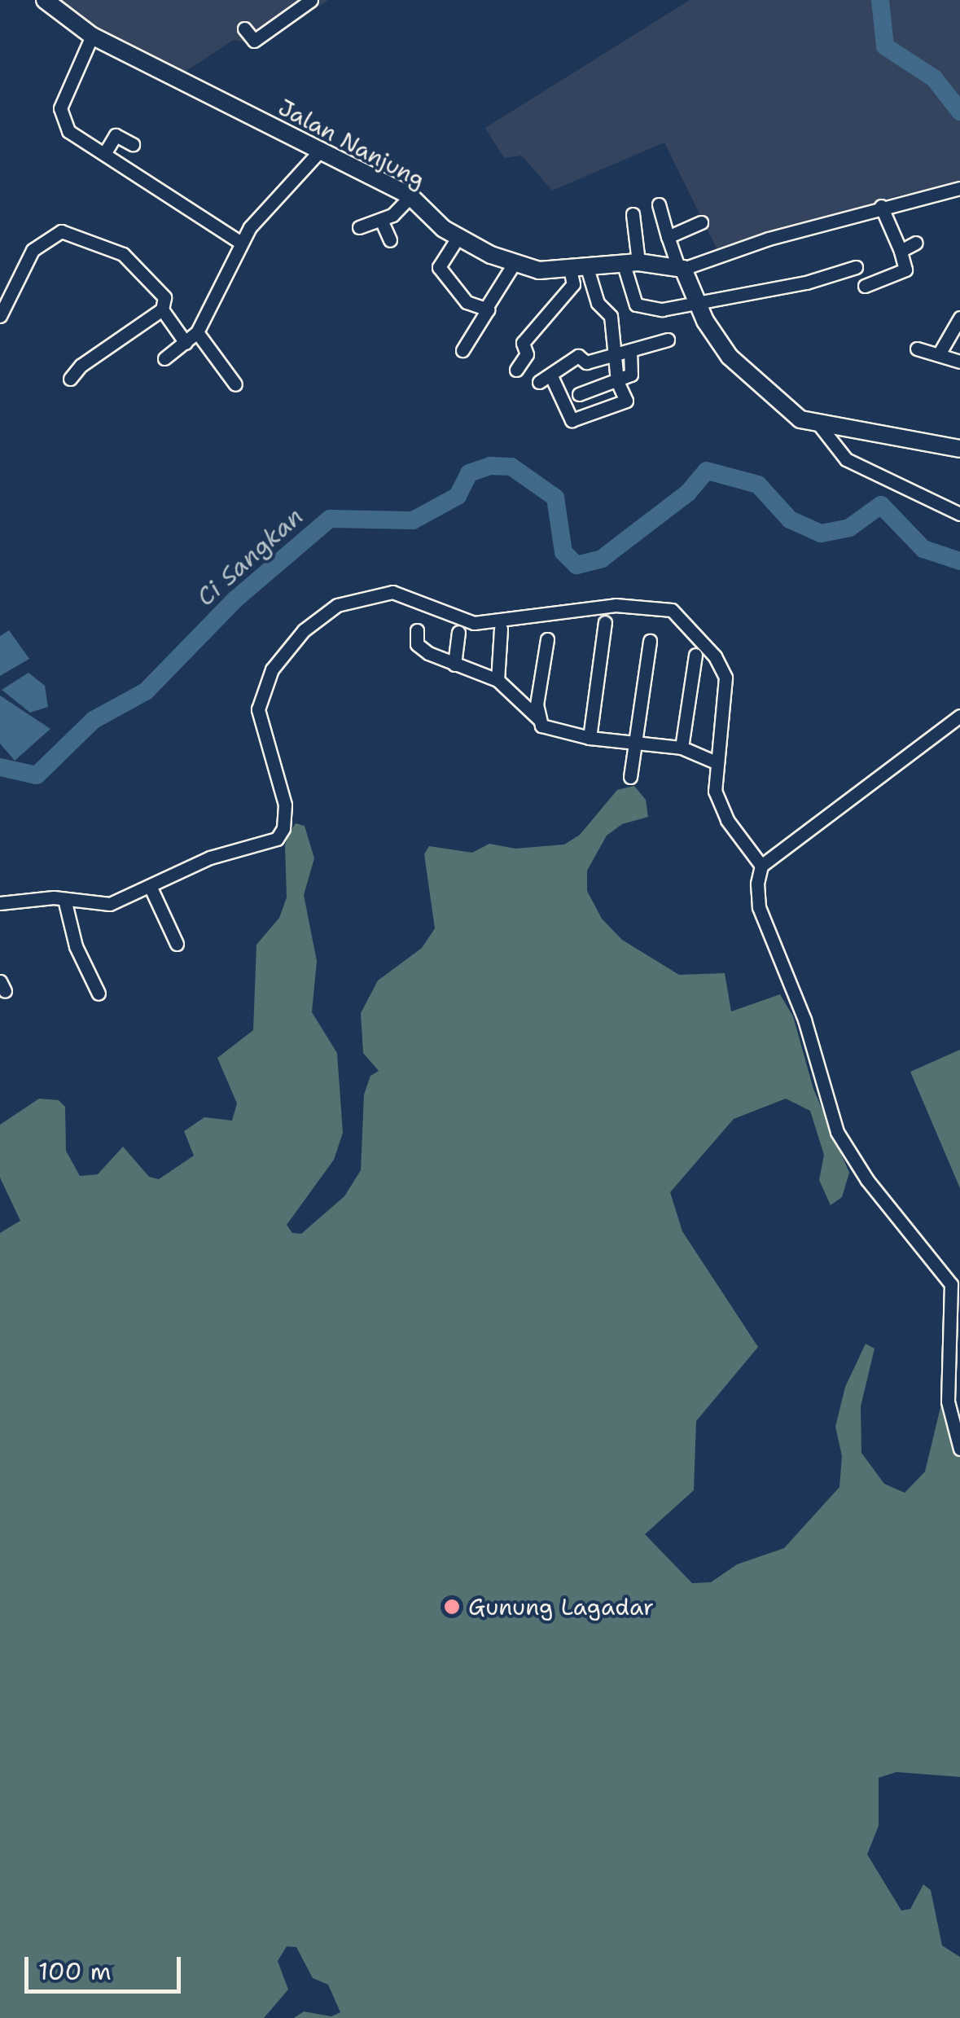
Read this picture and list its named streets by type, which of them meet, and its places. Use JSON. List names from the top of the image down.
{
  "streets": {
    "main road": ["Jalan Nanjung"]
  },
  "water": ["Ci Sangkan"],
  "places": ["Gunung Lagadar"],
  "scale_bar": "100 m"
}
